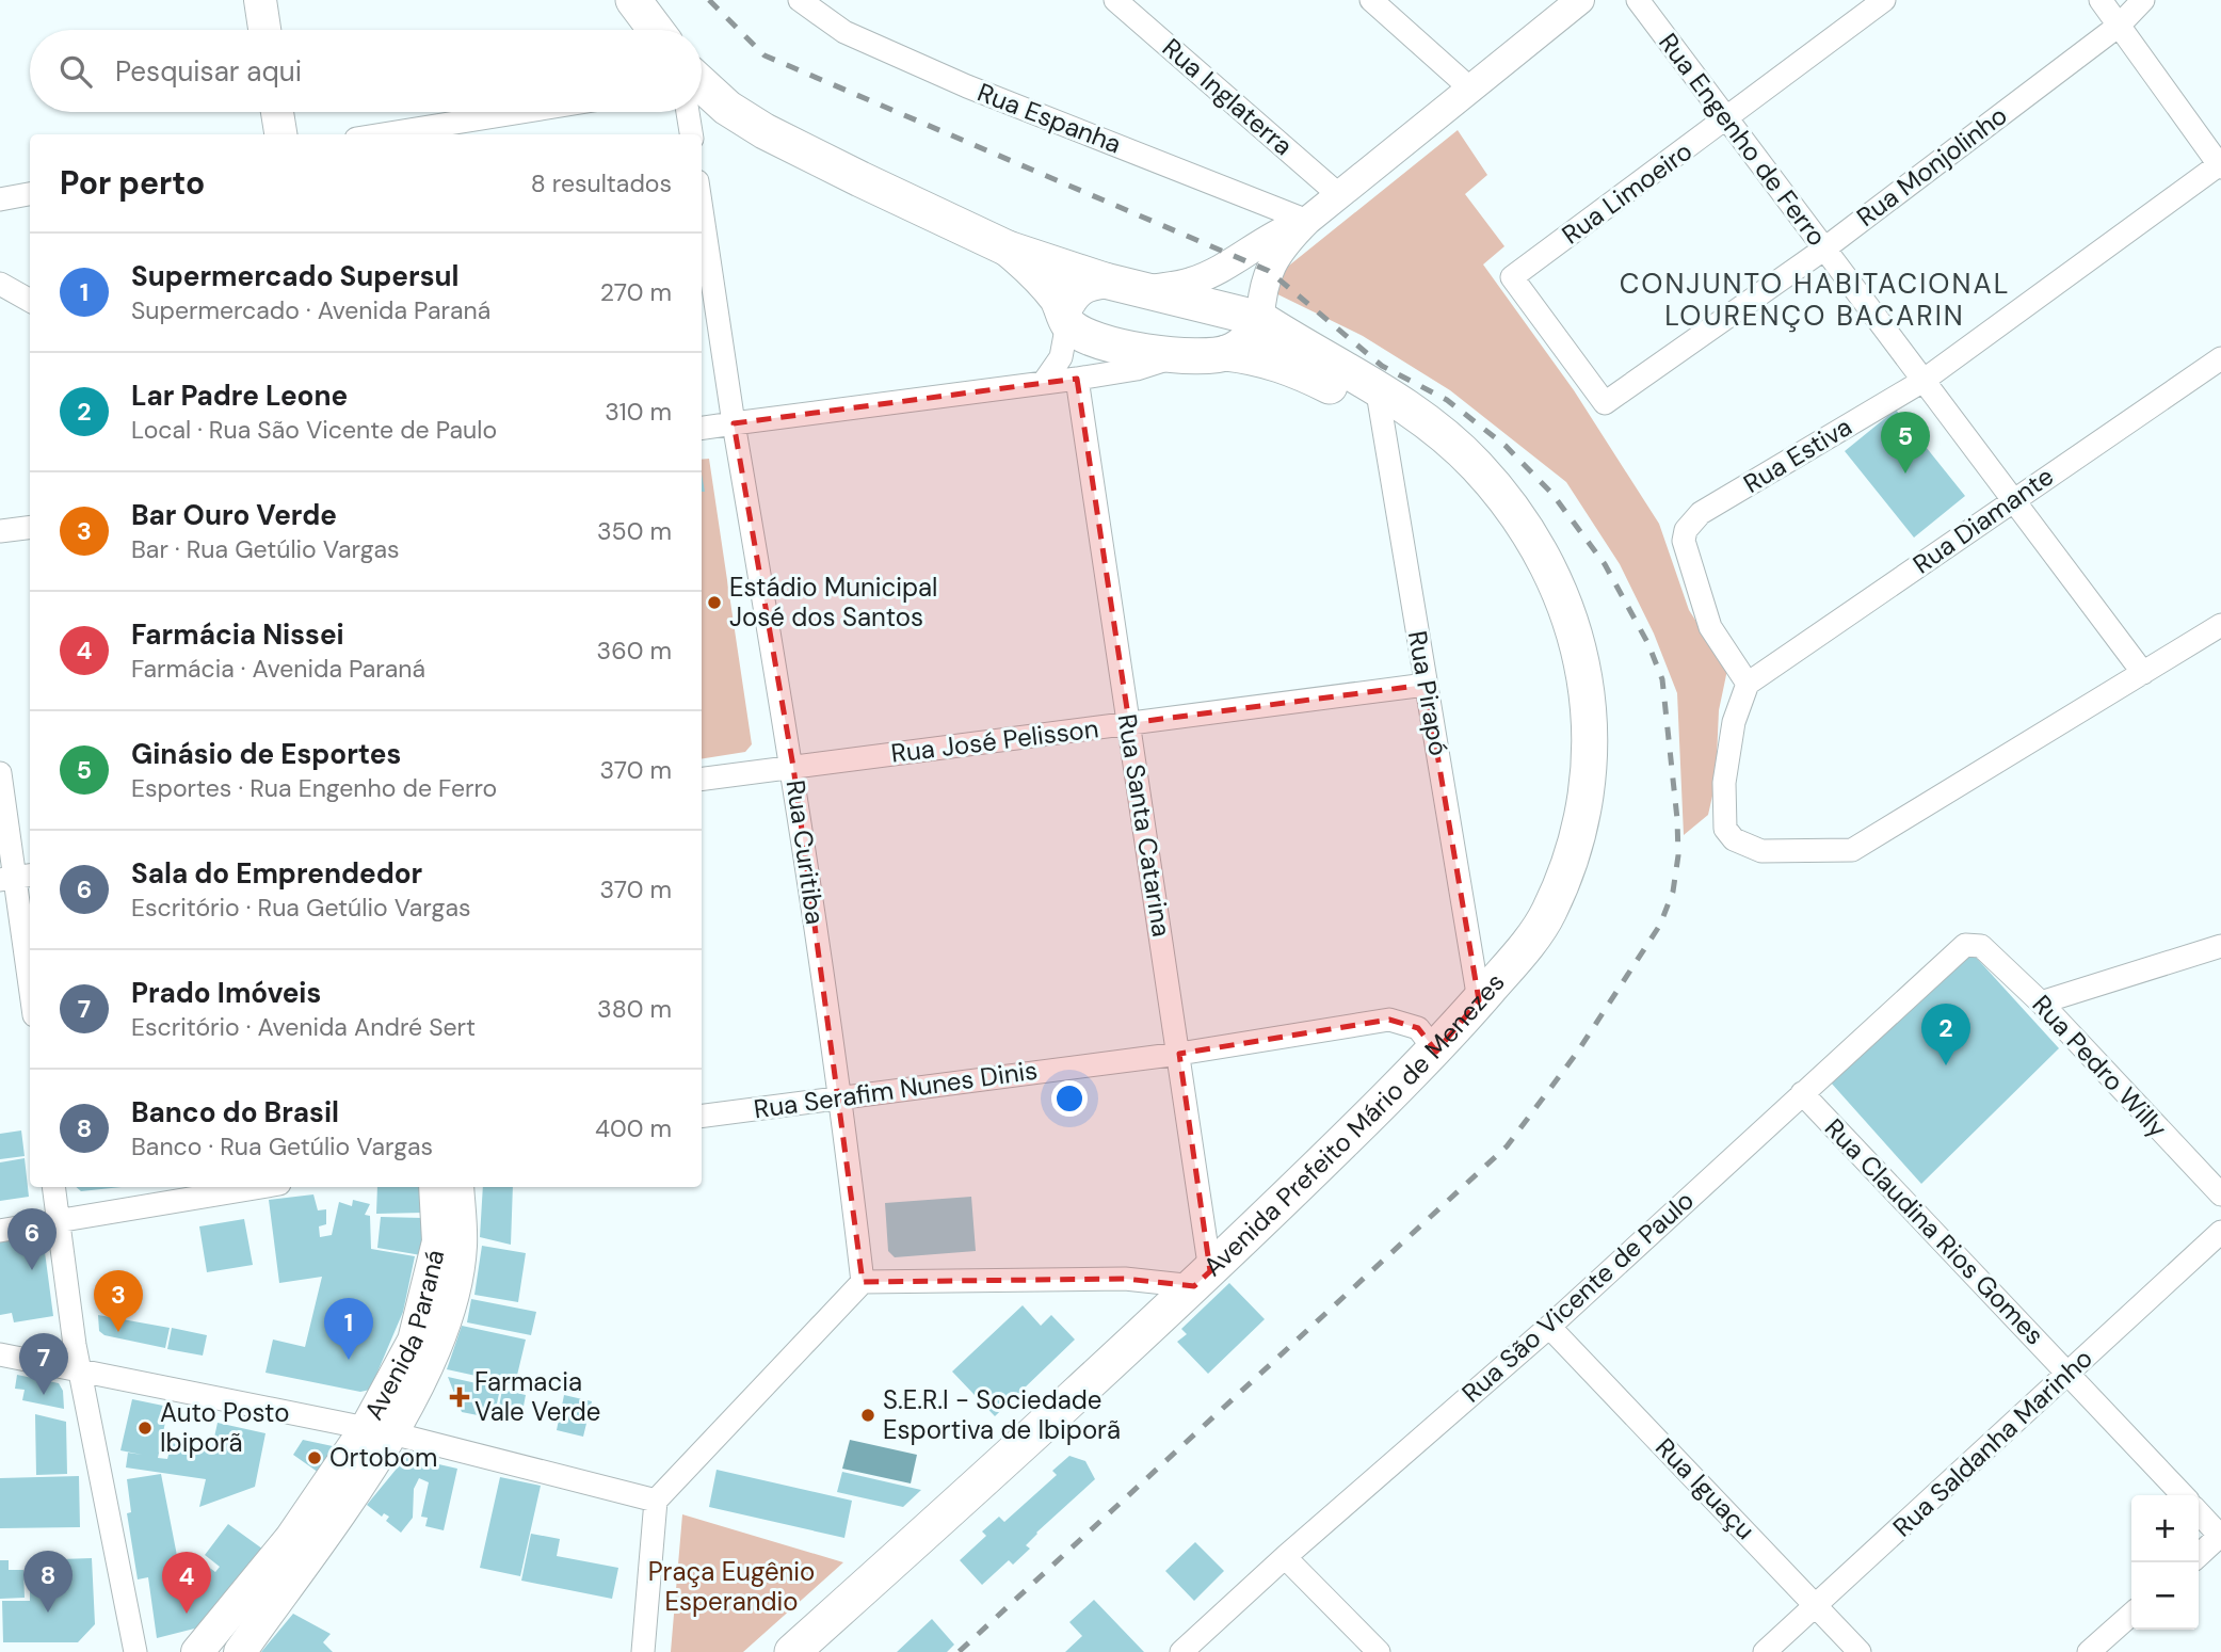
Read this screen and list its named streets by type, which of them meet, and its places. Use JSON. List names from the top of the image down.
{
  "streets": {
    "main road": ["Avenida Prefeito Mário de Menezes", "Avenida Paraná"],
    "street": [
      "Rua Inglaterra",
      "Rua Espanha",
      "Rua Engenho de Ferro",
      "Rua Monjolinho",
      "Rua Limoeiro",
      "Rua Estiva",
      "Rua Diamante",
      "Rua Pirapó",
      "Rua José Pelisson",
      "Rua Santa Catarina",
      "Rua Curitiba",
      "Rua Pedro Willy",
      "Rua Serafim Nunes Dinis",
      "Rua Claudina Rios Gomes",
      "Rua São Vicente de Paulo",
      "Rua Saldanha Marinho",
      "Rua Iguaçu"
    ]
  },
  "crossings": [
    ["Rua Engenho de Ferro", "Rua Monjolinho"],
    ["Rua Engenho de Ferro", "Rua Limoeiro"],
    ["Rua Engenho de Ferro", "Rua Estiva"],
    ["Rua Engenho de Ferro", "Rua Diamante"],
    ["Rua Monjolinho", "Rua Limoeiro"],
    ["Rua Estiva", "Rua Diamante"],
    ["Rua Pirapó", "Rua José Pelisson"],
    ["Rua Pirapó", "Avenida Prefeito Mário de Menezes"],
    ["Rua José Pelisson", "Rua Santa Catarina"],
    ["Rua José Pelisson", "Rua Curitiba"],
    ["Rua Santa Catarina", "Rua Serafim Nunes Dinis"],
    ["Rua Santa Catarina", "Avenida Prefeito Mário de Menezes"],
    ["Rua Curitiba", "Rua Serafim Nunes Dinis"],
    ["Rua Pedro Willy", "Rua São Vicente de Paulo"],
    ["Rua Serafim Nunes Dinis", "Avenida Prefeito Mário de Menezes"],
    ["Rua Claudina Rios Gomes", "Rua São Vicente de Paulo"],
    ["Rua Claudina Rios Gomes", "Rua Saldanha Marinho"],
    ["Rua São Vicente de Paulo", "Rua Iguaçu"],
    ["Rua Saldanha Marinho", "Rua Iguaçu"]
  ],
  "districts": ["CONJUNTO HABITACIONAL LOURENÇO BACARIN"],
  "parks": ["Praça Eugênio Esperandio"],
  "places": {
    "other": [
      "Estádio Municipal José dos Santos",
      "S.E.R.I - Sociedade Esportiva de Ibiporã",
      "Auto Posto Ibiporã",
      "Ortobom"
    ],
    "health": ["Farmacia Vale Verde"]
  },
  "page": {
    "search": "Pesquisar aqui",
    "heading": ["Por perto", "8 resultados"],
    "list": [
      {
        "mark": "1",
        "name": "Supermercado Supersul",
        "note": "Supermercado · Avenida Paraná",
        "value": "270 m"
      },
      {
        "mark": "2",
        "name": "Lar Padre Leone",
        "note": "Local · Rua São Vicente de Paulo",
        "value": "310 m"
      },
      {
        "mark": "3",
        "name": "Bar Ouro Verde",
        "note": "Bar · Rua Getúlio Vargas",
        "value": "350 m"
      },
      {
        "mark": "4",
        "name": "Farmácia Nissei",
        "note": "Farmácia · Avenida Paraná",
        "value": "360 m"
      },
      {
        "mark": "5",
        "name": "Ginásio de Esportes",
        "note": "Esportes · Rua Engenho de Ferro",
        "value": "370 m"
      },
      {
        "mark": "6",
        "name": "Sala do Emprendedor",
        "note": "Escritório · Rua Getúlio Vargas",
        "value": "370 m"
      },
      {
        "mark": "7",
        "name": "Prado Imóveis",
        "note": "Escritório · Avenida André Sert",
        "value": "380 m"
      },
      {
        "mark": "8",
        "name": "Banco do Brasil",
        "note": "Banco · Rua Getúlio Vargas",
        "value": "400 m"
      }
    ],
    "pins": [
      "5",
      "2",
      "6",
      "3",
      "1",
      "7",
      "8",
      "4"
    ],
    "map_buttons": ["+", "−"]
  }
}
